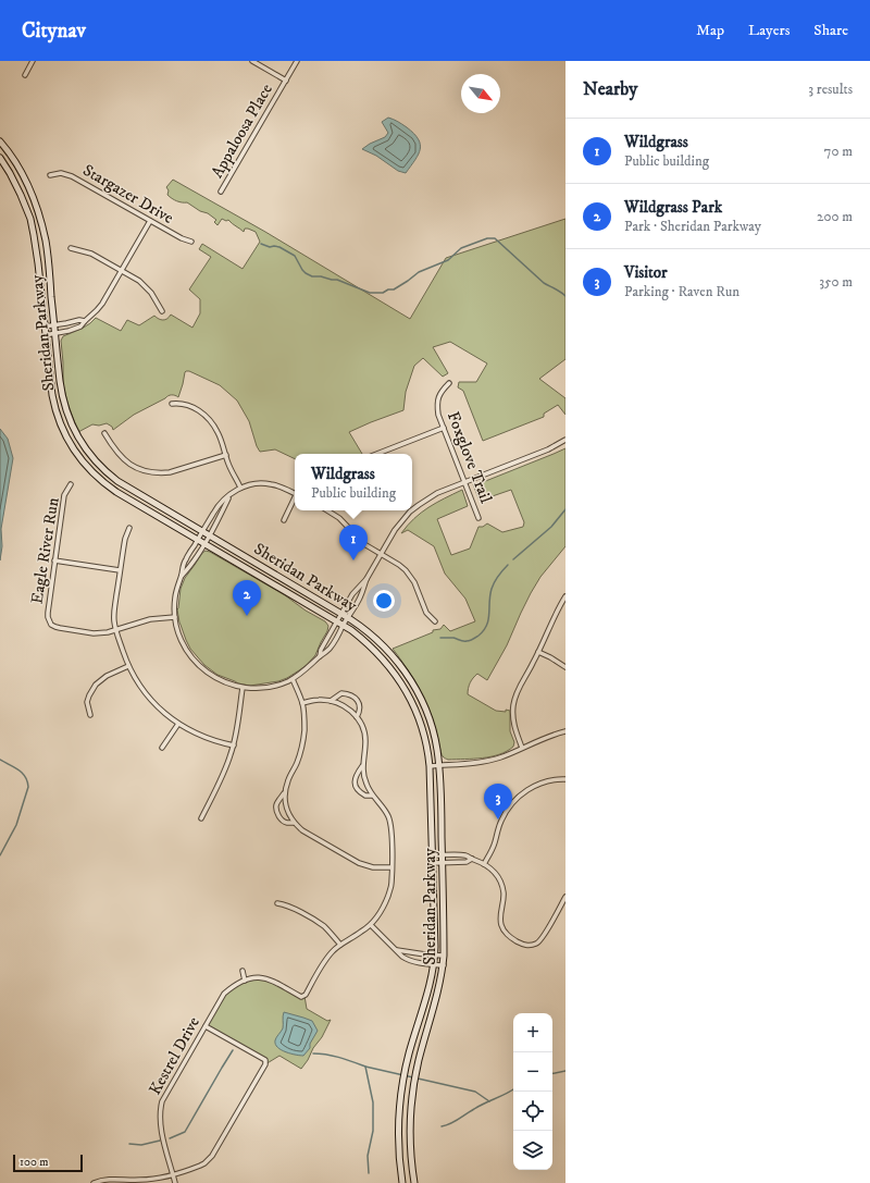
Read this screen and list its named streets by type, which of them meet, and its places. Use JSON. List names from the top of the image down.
{
  "streets": {
    "main road": ["Sheridan Parkway"],
    "street": [
      "Appaloosa Place",
      "Stargazer Drive",
      "Foxglove Trail",
      "Eagle River Run",
      "Kestrel Drive"
    ]
  },
  "scale_bar": "100 m",
  "north": "bottom right",
  "page": {
    "header": "Citynav",
    "nav": ["Map", "Layers", "Share"],
    "heading": ["Nearby", "3 results"],
    "list": [
      {
        "mark": "1",
        "name": "Wildgrass",
        "note": "Public building",
        "value": "70 m"
      },
      {
        "mark": "2",
        "name": "Wildgrass Park",
        "note": "Park · Sheridan Parkway",
        "value": "200 m"
      },
      {
        "mark": "3",
        "name": "Visitor",
        "note": "Parking · Raven Run",
        "value": "350 m"
      }
    ],
    "popup": ["Wildgrass", "Public building"],
    "pins": ["1", "2", "3"],
    "map_buttons": ["+", "−"],
    "scale": "100 m"
  }
}
